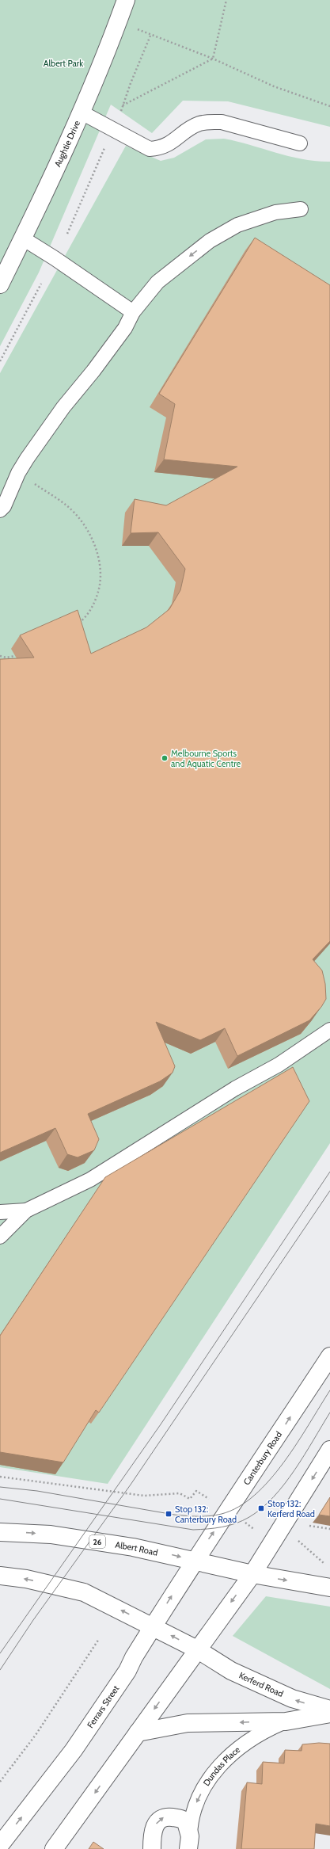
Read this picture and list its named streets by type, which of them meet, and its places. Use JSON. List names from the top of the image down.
{
  "streets": {
    "main road": [
      "Aughtie Drive",
      "Canterbury Road",
      "26",
      "Albert Road",
      "Kerferd Road",
      "Ferrars Street",
      "Dundas Place"
    ]
  },
  "crossings": [
    ["Canterbury Road", "Albert Road"],
    ["Canterbury Road", "Ferrars Street"],
    ["26", "Albert Road"],
    ["Albert Road", "Ferrars Street"]
  ],
  "parks": ["Albert Park"],
  "places": {
    "other": ["Melbourne Sports and Aquatic Centre"],
    "transit": ["Stop 132: Kerferd Road", "Stop 132: Canterbury Road"]
  }
}
